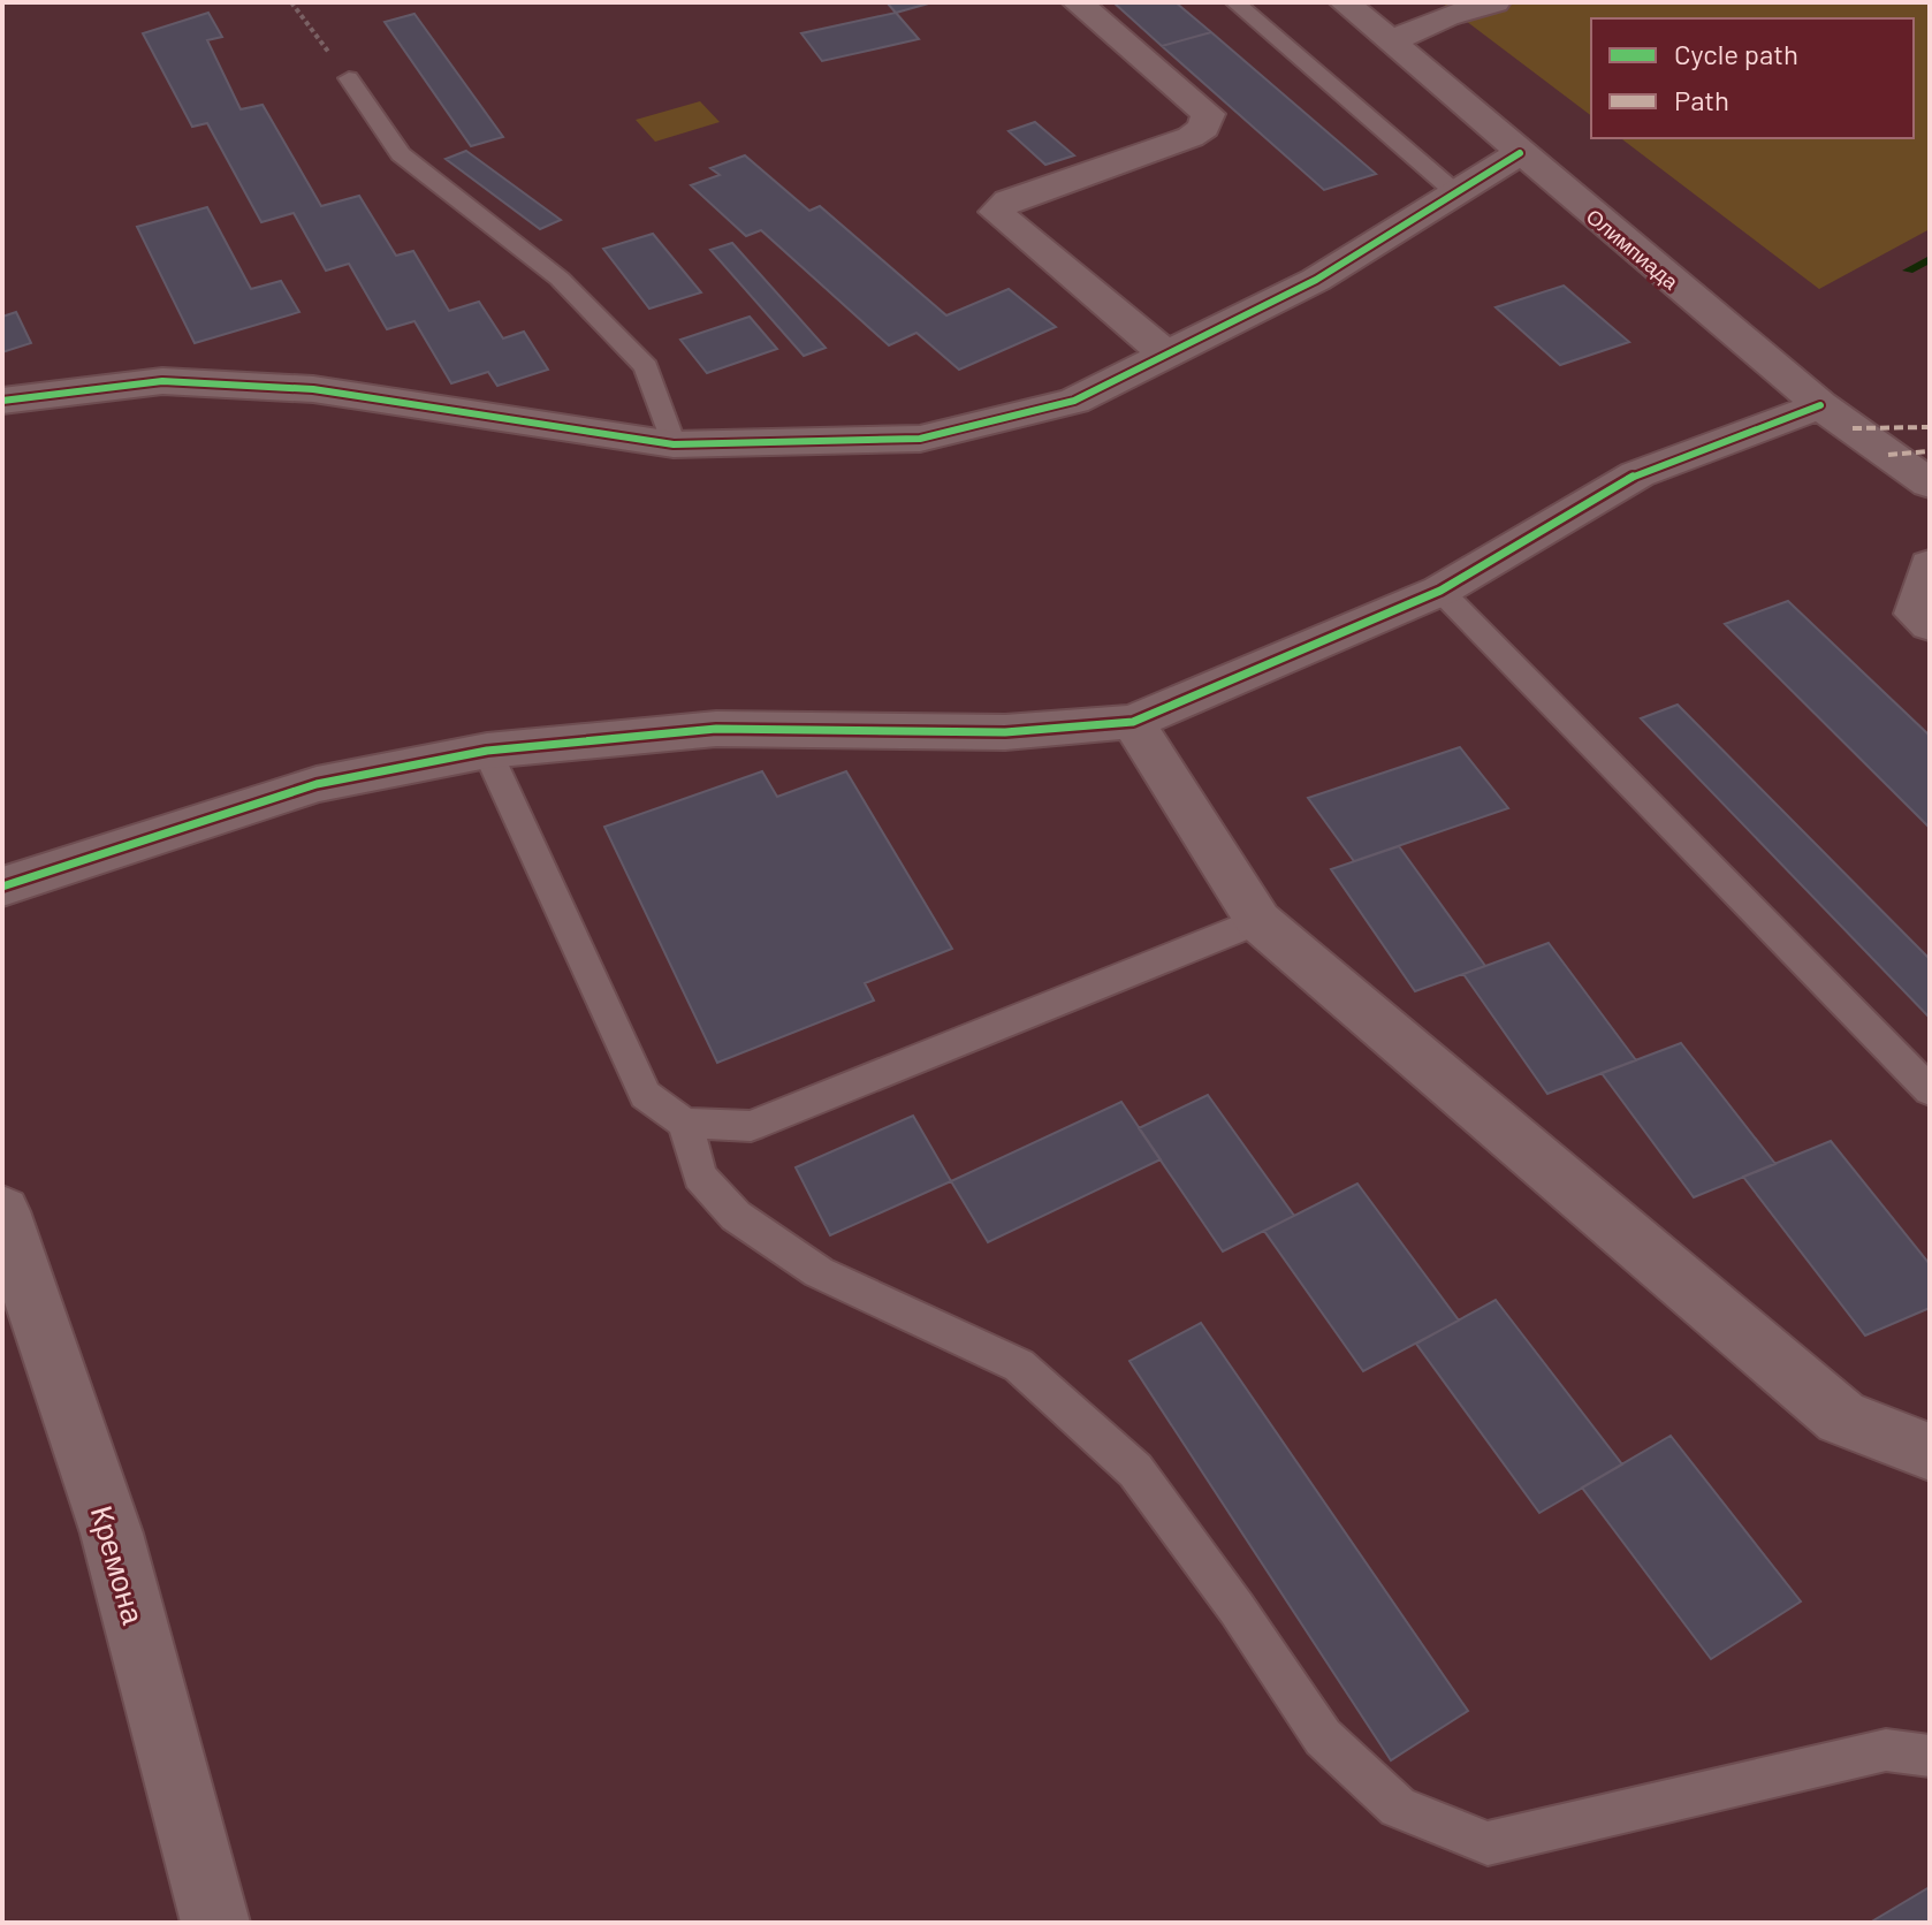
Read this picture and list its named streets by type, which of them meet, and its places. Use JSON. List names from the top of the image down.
{
  "streets": {
    "street": ["Олимпиада", "Кремона"]
  },
  "legend": ["Cycle path", "Path"]
}
